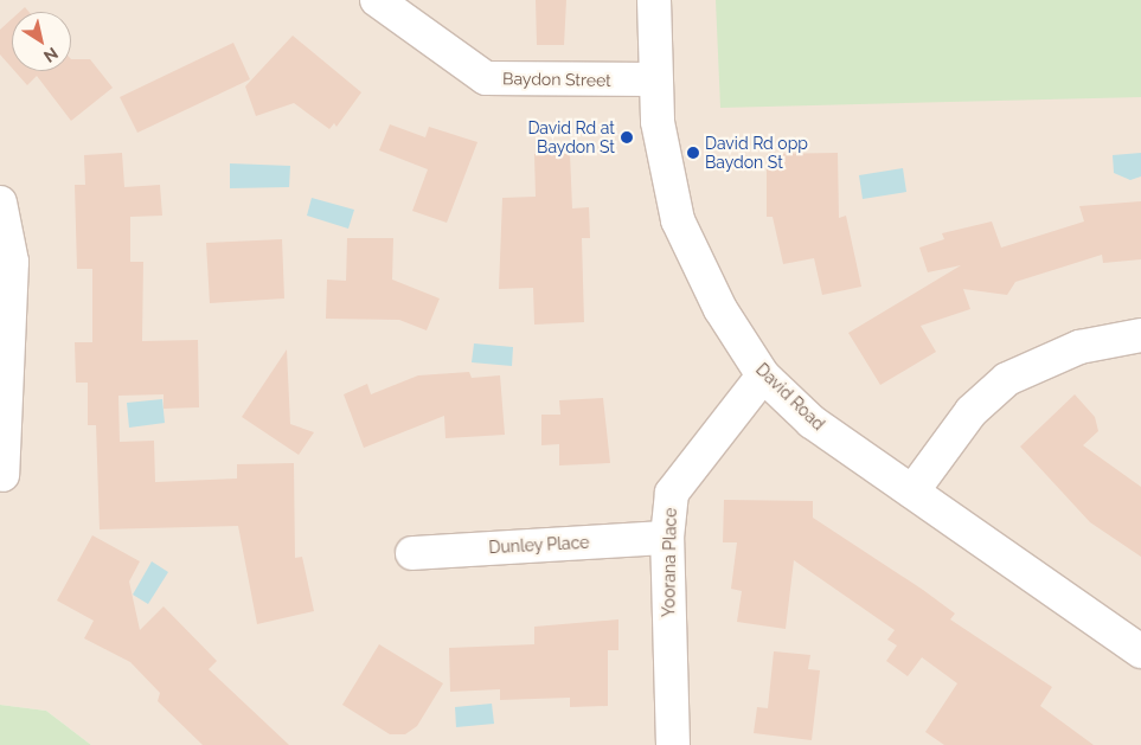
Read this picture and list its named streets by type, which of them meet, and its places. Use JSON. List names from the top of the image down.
{
  "streets": {
    "street": [
      "Baydon Street",
      "David Road",
      "Dunley Place",
      "Yoorana Place"
    ]
  },
  "crossings": [
    ["Baydon Street", "David Road"],
    ["David Road", "Yoorana Place"],
    ["Dunley Place", "Yoorana Place"]
  ],
  "places": ["David Rd at Baydon St", "David Rd opp Baydon St"],
  "north": "bottom right"
}
